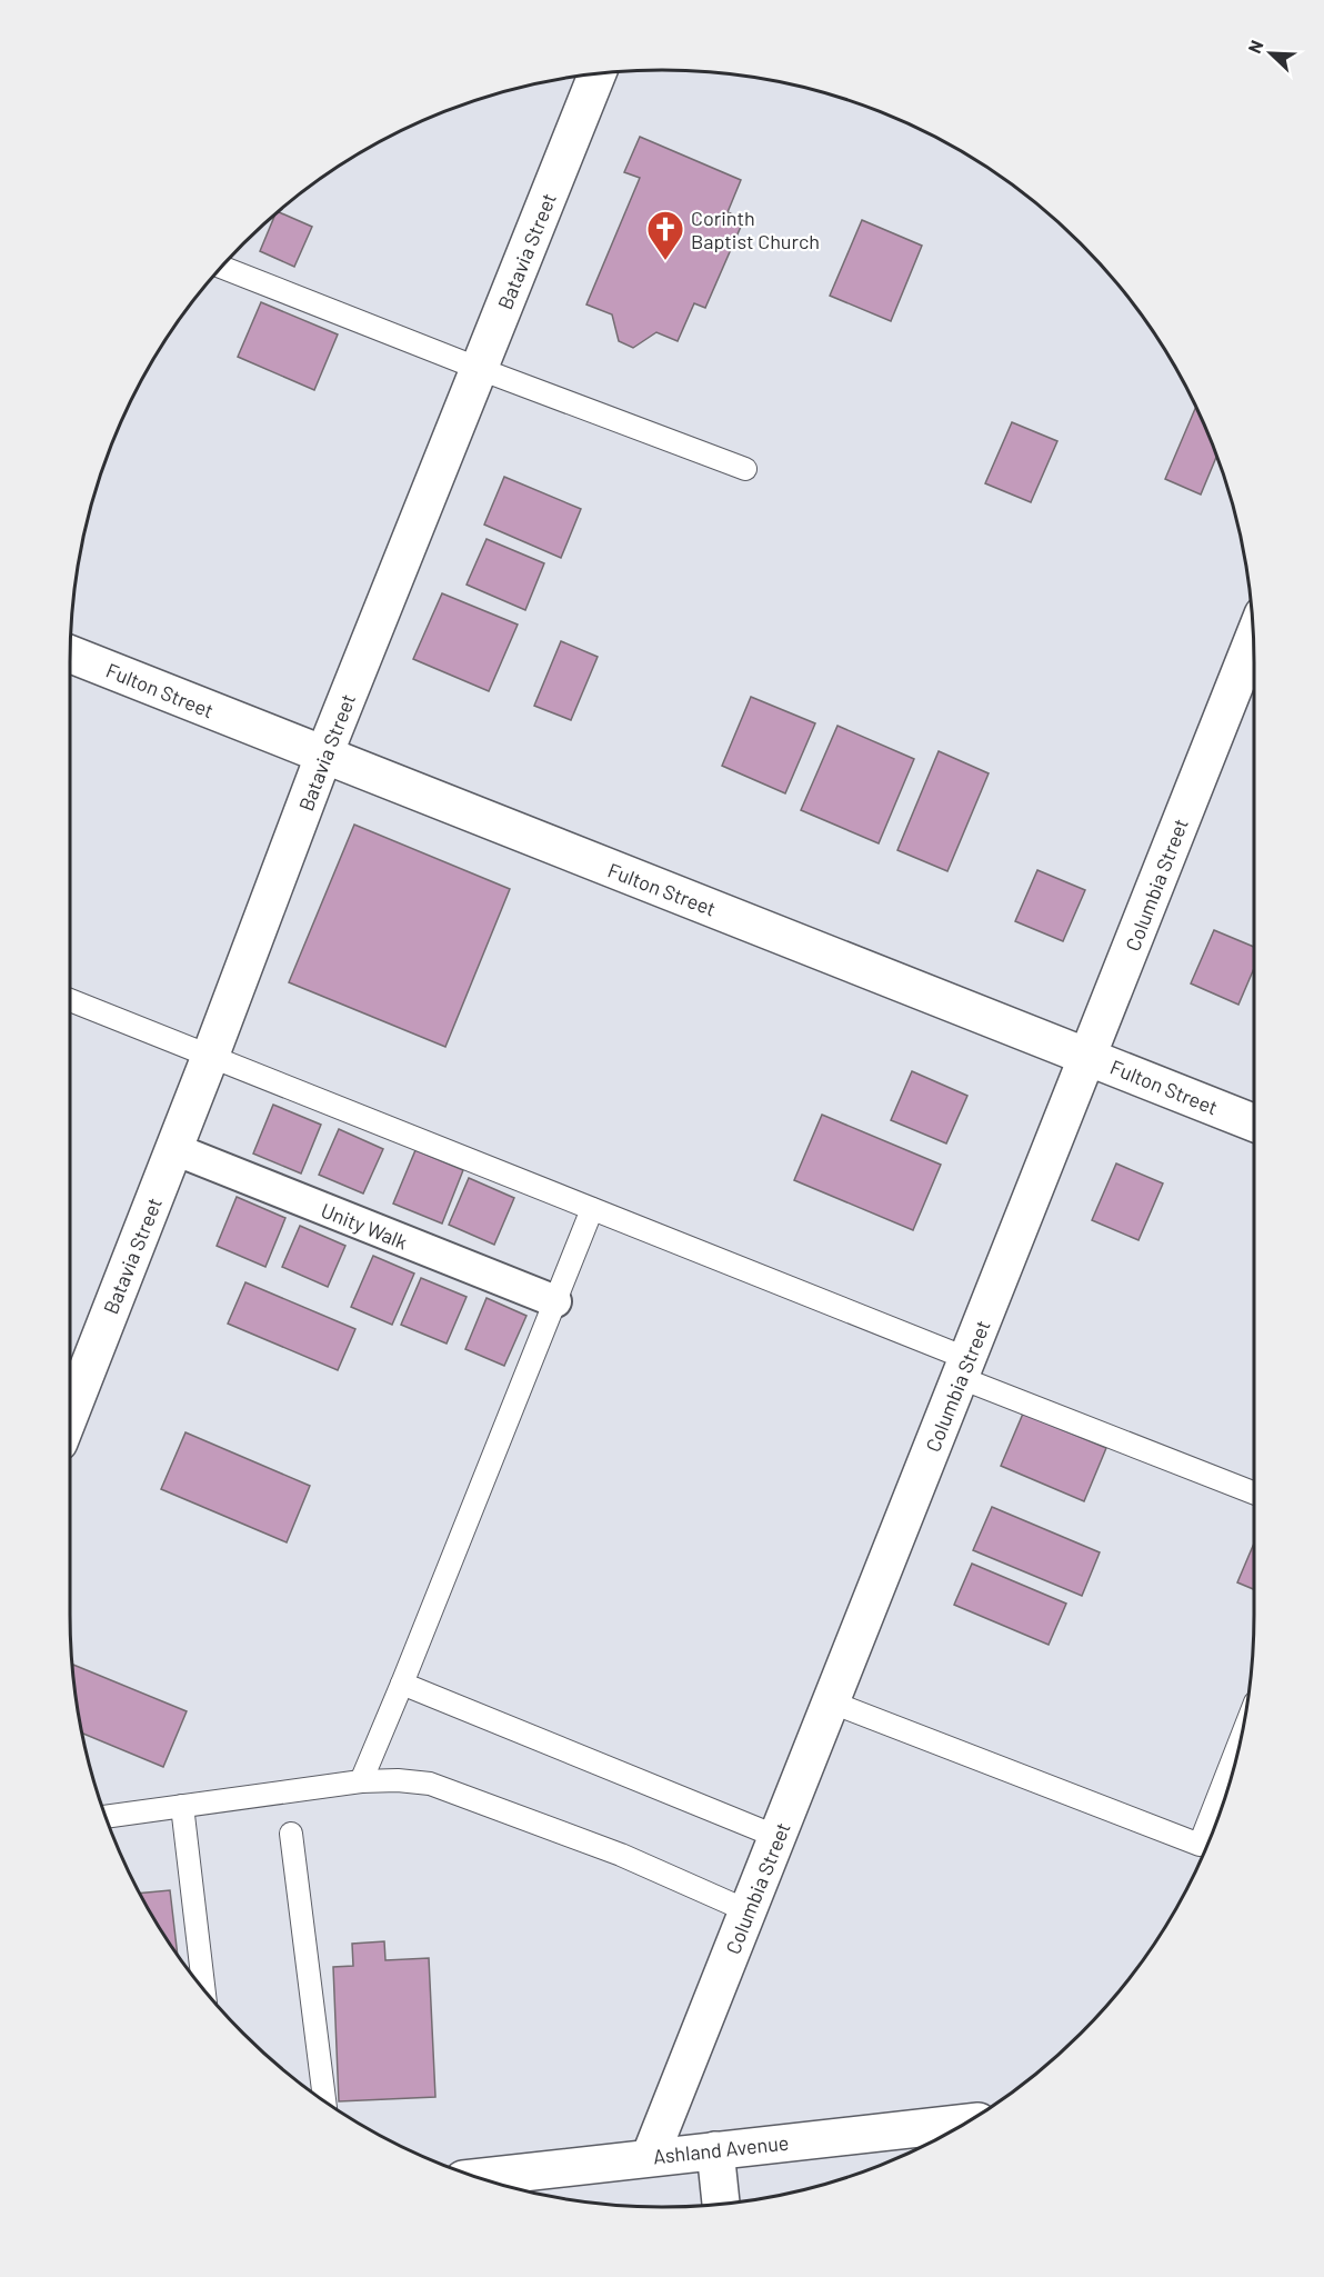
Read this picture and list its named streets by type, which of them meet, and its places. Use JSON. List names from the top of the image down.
{
  "streets": {
    "street": [
      "Batavia Street",
      "Fulton Street",
      "Columbia Street",
      "Unity Walk",
      "Ashland Avenue"
    ]
  },
  "crossings": [
    ["Batavia Street", "Fulton Street"],
    ["Batavia Street", "Unity Walk"],
    ["Fulton Street", "Columbia Street"],
    ["Columbia Street", "Ashland Avenue"]
  ],
  "places": {
    "church": ["Corinth Baptist Church"]
  },
  "north": "top left"
}
